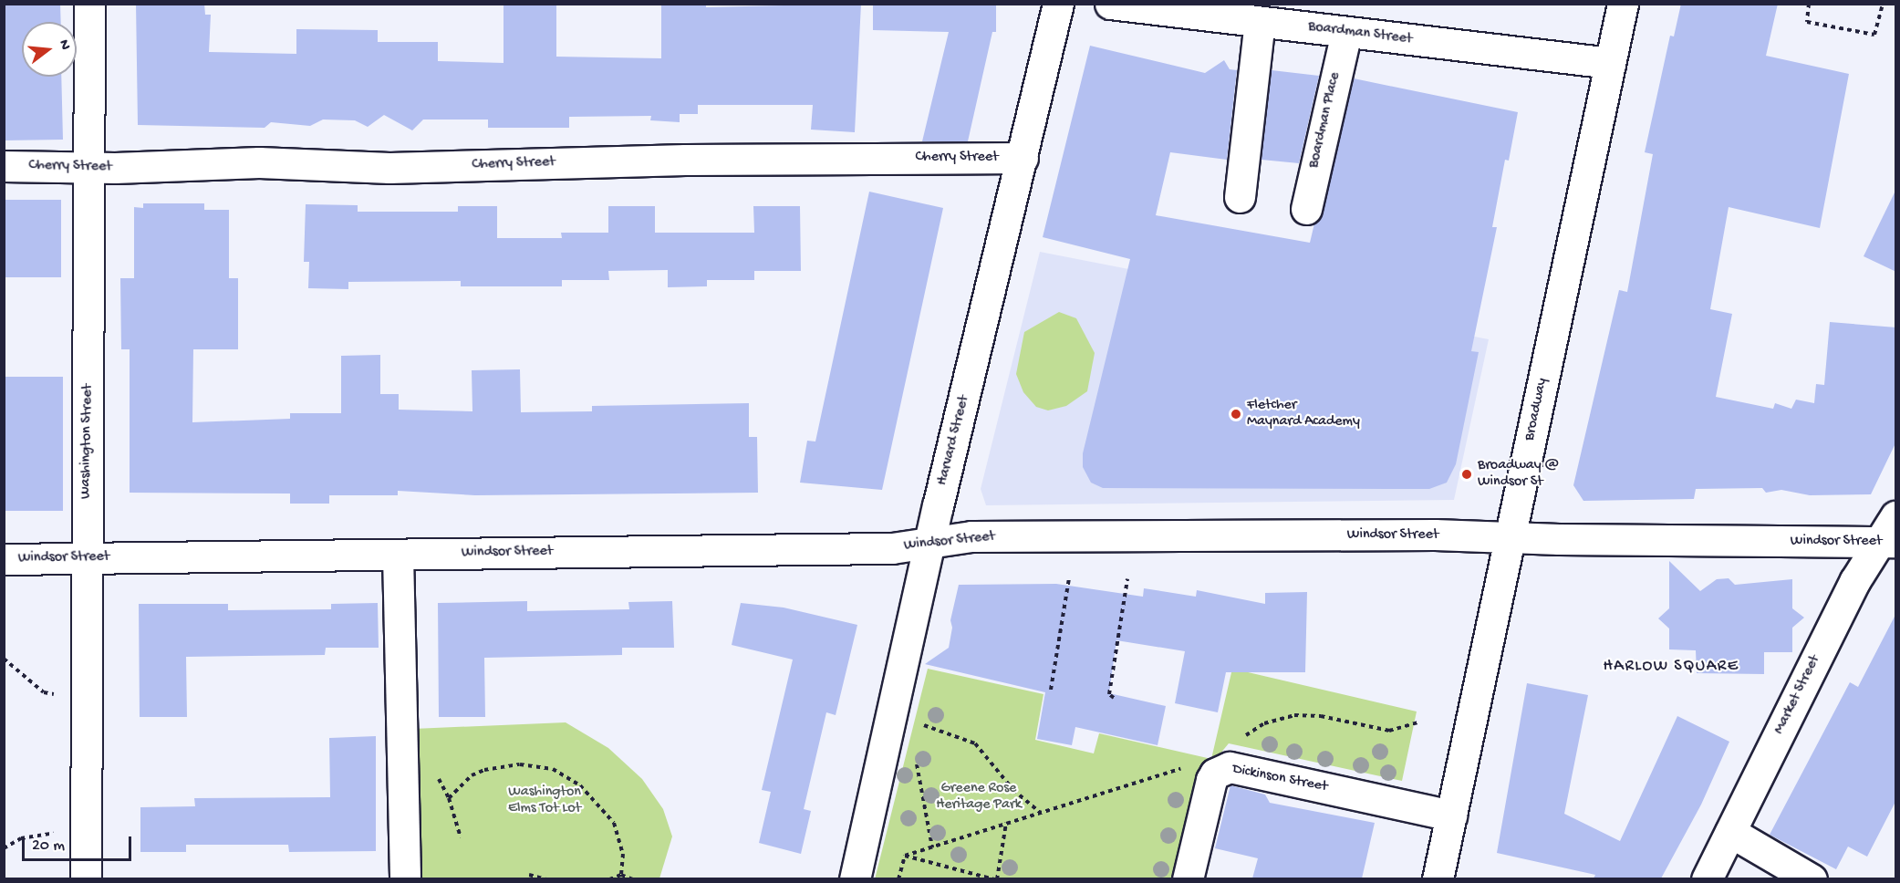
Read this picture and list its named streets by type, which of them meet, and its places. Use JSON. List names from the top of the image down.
{
  "streets": {
    "street": [
      "Boardman Street",
      "Boardman Place",
      "Cherry Street",
      "Broadway",
      "Harvard Street",
      "Washington Street",
      "Windsor Street",
      "Market Street",
      "Dickinson Street"
    ]
  },
  "crossings": [
    ["Boardman Street", "Boardman Place"],
    ["Boardman Street", "Broadway"],
    ["Cherry Street", "Harvard Street"],
    ["Cherry Street", "Washington Street"],
    ["Broadway", "Windsor Street"],
    ["Broadway", "Dickinson Street"],
    ["Harvard Street", "Windsor Street"],
    ["Washington Street", "Windsor Street"],
    ["Windsor Street", "Market Street"]
  ],
  "districts": ["HARLOW SQUARE"],
  "parks": ["Greene Rose Heritage Park", "Washington Elms Tot Lot"],
  "places": ["Fletcher Maynard Academy", "Broadway @ Windsor St"],
  "scale_bar": "20 m",
  "north": "right"
}
